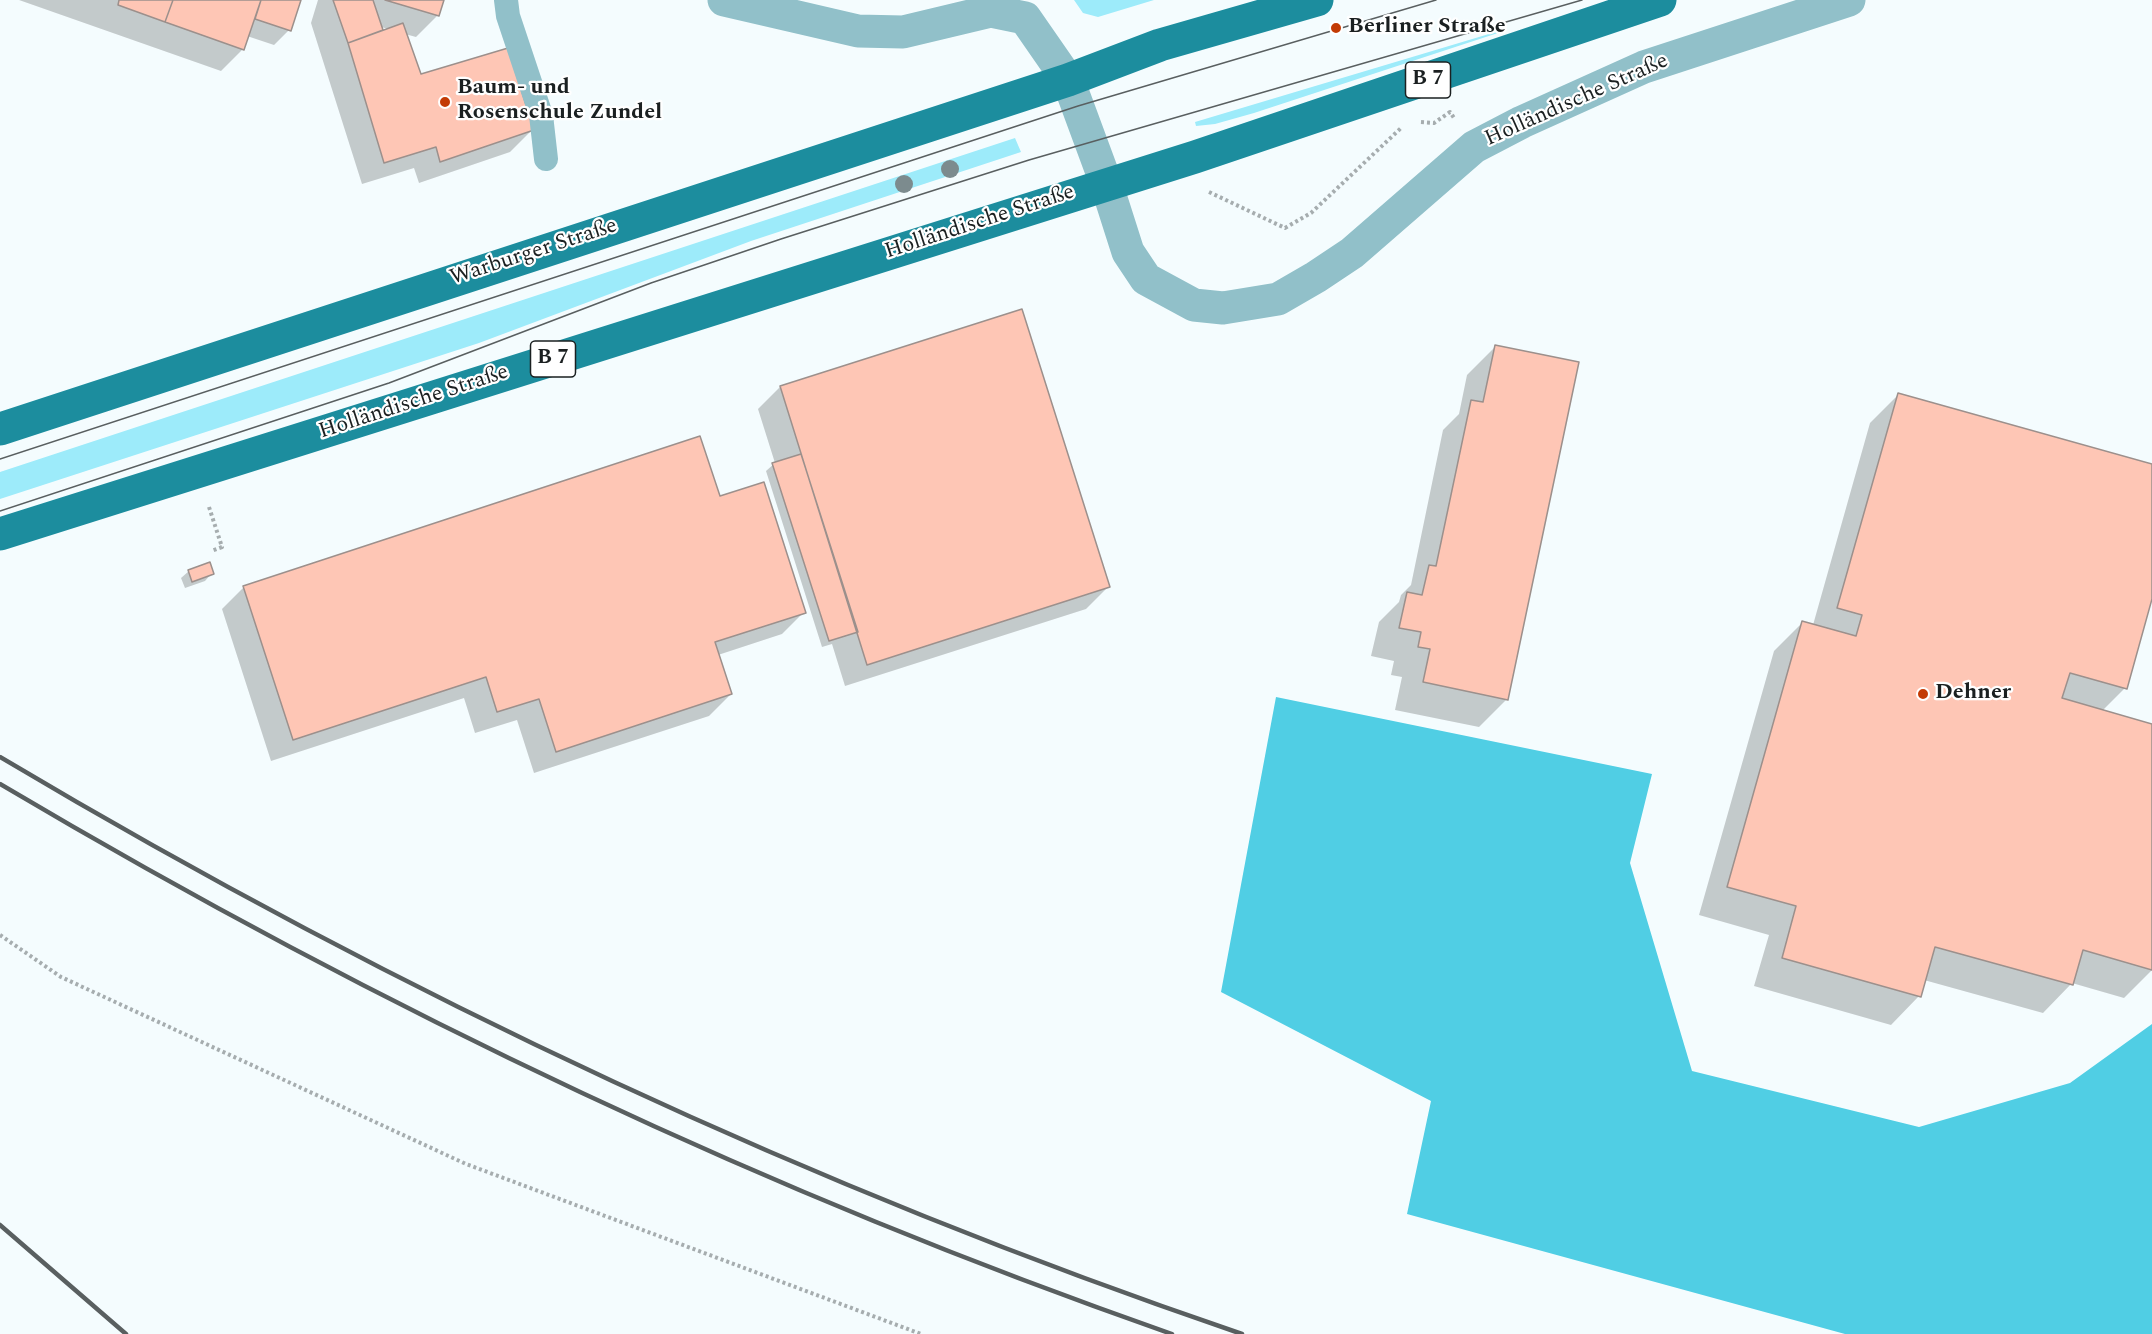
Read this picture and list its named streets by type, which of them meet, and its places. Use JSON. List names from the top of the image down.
{
  "streets": {
    "main road": ["B 7", "Holländische Straße", "Warburger Straße"]
  },
  "crossings": [
    ["B 7", "Holländische Straße"]
  ],
  "places": ["Berliner Straße", "Baum- und Rosenschule Zundel", "Dehner"]
}
